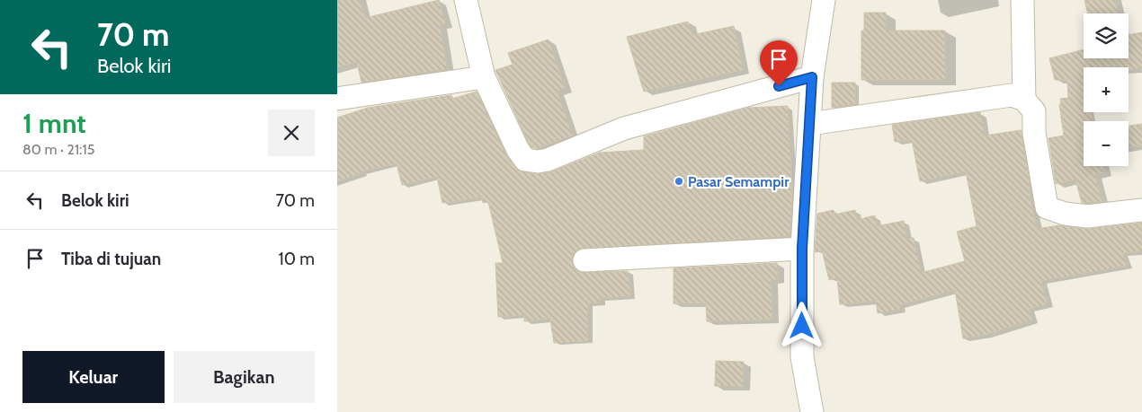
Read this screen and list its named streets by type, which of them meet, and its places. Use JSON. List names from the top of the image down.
{
  "places": ["Pasar Semampir"],
  "page": {
    "turn": ["70 m", "Belok kiri"],
    "map_buttons": ["+", "−"],
    "heading": ["1 mnt", "80 m · 21:15"],
    "list": [
      {
        "name": "Belok kiri",
        "value": "70 m"
      },
      {
        "name": "Tiba di tujuan",
        "value": "10 m"
      }
    ],
    "buttons": ["Keluar", "Bagikan"]
  }
}
